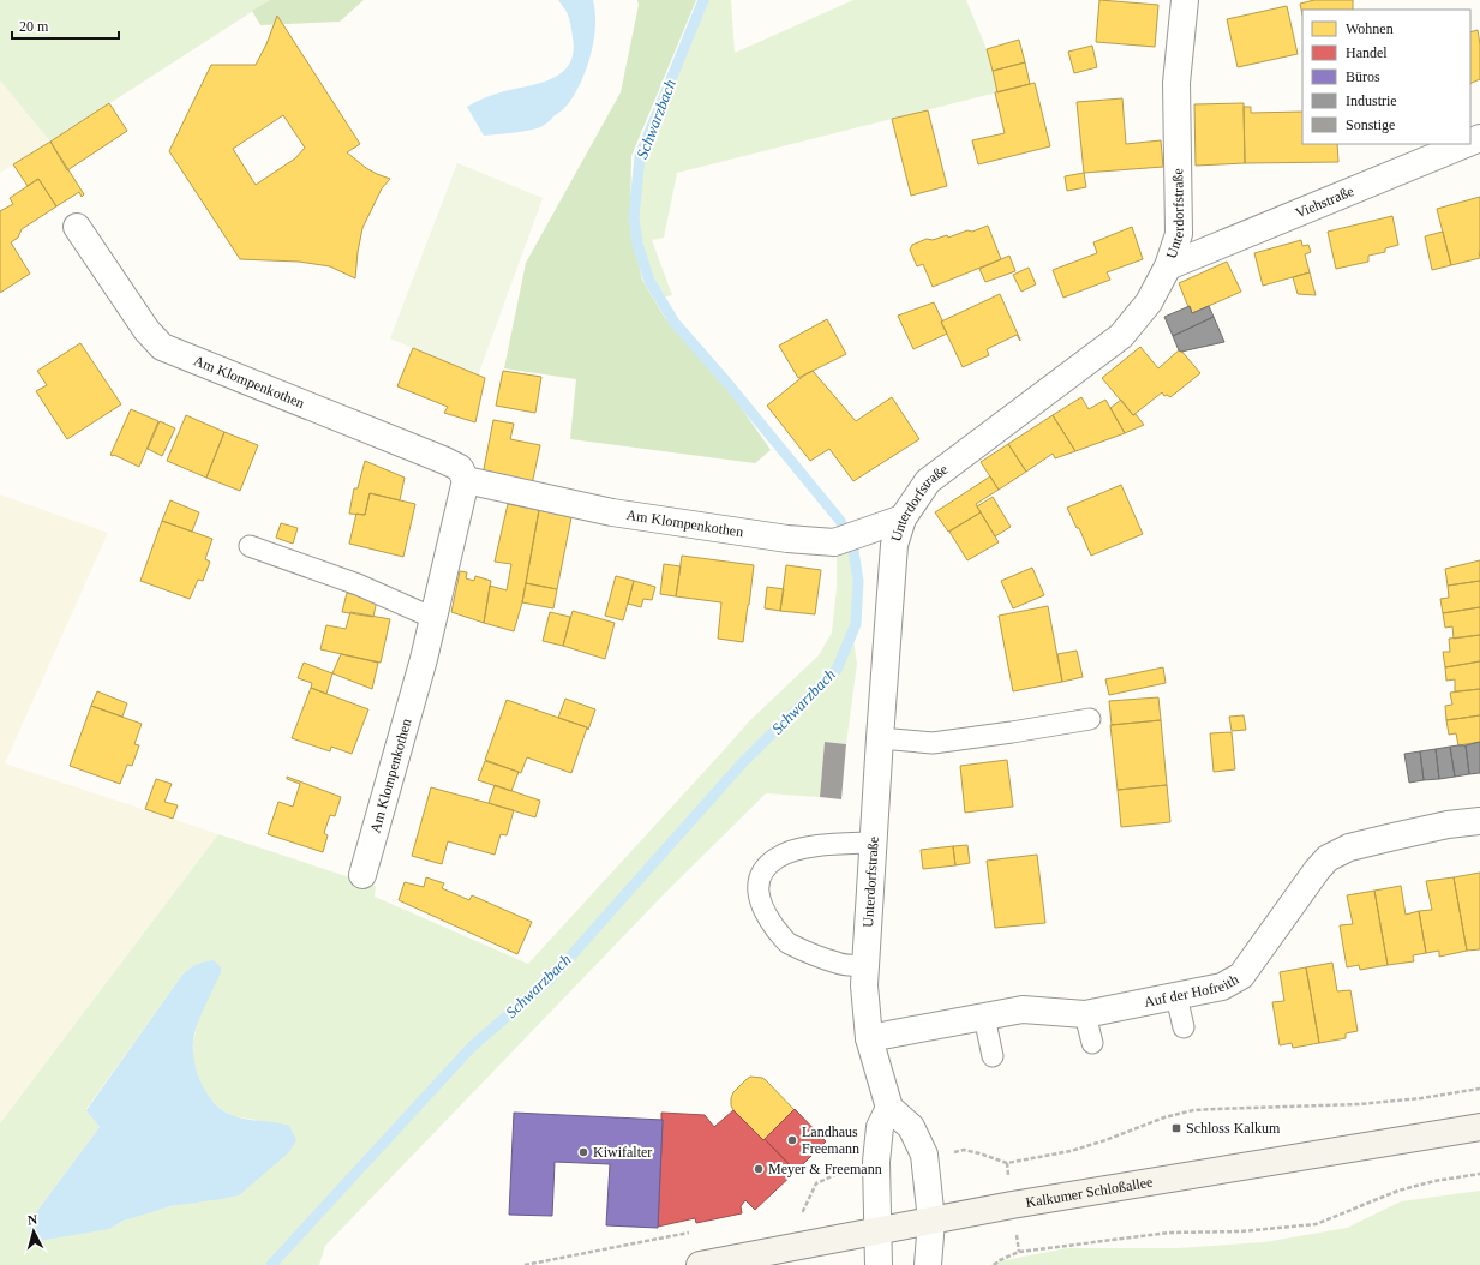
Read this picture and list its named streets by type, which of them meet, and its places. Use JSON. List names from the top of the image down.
{
  "streets": {
    "main road": ["Kalkumer Schloßallee"],
    "street": [
      "Viehstraße",
      "Unterdorfstraße",
      "Am Klompenkothen",
      "Auf der Hofreith"
    ]
  },
  "crossings": [
    ["Viehstraße", "Unterdorfstraße"],
    ["Unterdorfstraße", "Am Klompenkothen"],
    ["Unterdorfstraße", "Auf der Hofreith"]
  ],
  "water": ["Schwarzbach"],
  "places": {
    "transit": ["Schloss Kalkum"],
    "other": ["Landhaus Freemann", "Kiwifalter", "Meyer & Freemann"]
  },
  "legend": [
    "Wohnen",
    "Handel",
    "Büros",
    "Industrie",
    "Sonstige"
  ],
  "scale_bar": "20 m",
  "north": "top"
}
